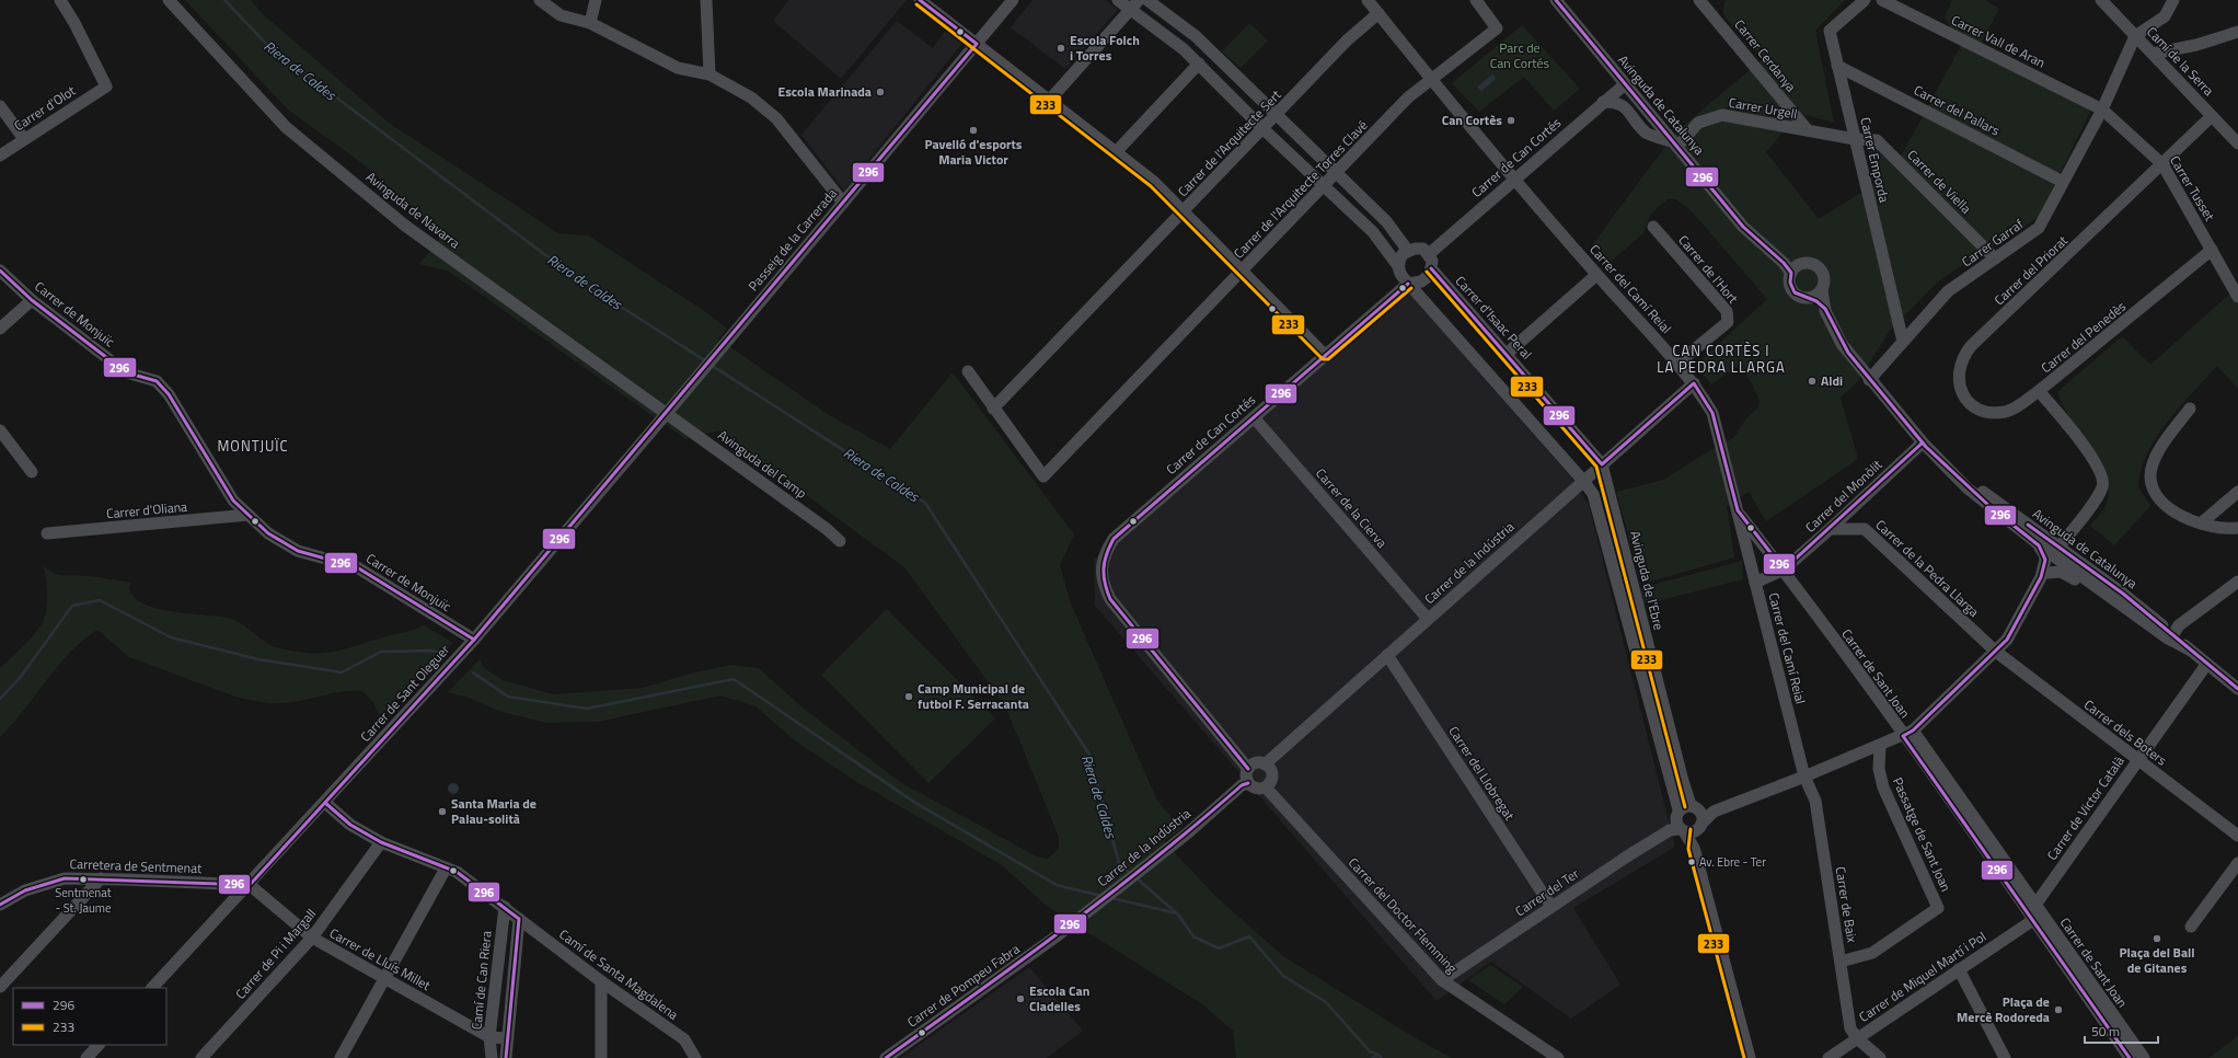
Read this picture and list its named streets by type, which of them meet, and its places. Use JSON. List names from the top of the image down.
{
  "streets": {
    "street": [
      "Carrer Vall de Aran",
      "Carrer Cerdanya",
      "Camí de la Serra",
      "Avinguda de Catalunya",
      "Carrer d'Olot",
      "Carrer Urgell",
      "Carrer del Pallars",
      "Carrer de l'Arquitecte Sert",
      "Carrer de Can Cortés",
      "Carrer Emporda",
      "Carrer de Viella",
      "Carrer Tusset",
      "Carrer de l'Arquitecte Torres Clavé",
      "Avinguda de Navarra",
      "Passeig de la Carrerada",
      "Carrer Garraf",
      "Carrer de l'Hort",
      "Carrer del Priorat",
      "Carrer del Camí Reial",
      "Carrer de Monjuïc",
      "Carrer d'Isaac Peral",
      "Carrer del Penedès",
      "Avinguda del Camp",
      "Carrer del Monòlit",
      "Carrer de la Cierva",
      "Carrer d'Oliana",
      "Carrer de la Indústria",
      "Carrer de la Pedra Llarga",
      "Avinguda de l'Ebre",
      "Carrer de Sant Joan",
      "Carrer de Sant Oleguer",
      "Carrer dels Boters",
      "Carrer del Llobregat",
      "Carrer de Victor Català",
      "Passatge de Sant Joan",
      "Carretera de Sentmenat",
      "Carrer del Ter",
      "Carrer de Baix",
      "Carrer del Doctor Flemming",
      "Carrer de Pi i Margall",
      "Carrer de Lluís Millet",
      "Camí de Santa Magdalena",
      "Carrer de Miquel Martí i Pol",
      "Camí de Can Riera",
      "Carrer de Pompeu Fabra"
    ]
  },
  "crossings": [
    ["Carrer Vall de Aran", "Carrer Tusset"],
    ["Carrer Vall de Aran", "Carrer Garraf"],
    ["Carrer Cerdanya", "Carrer Urgell"],
    ["Camí de la Serra", "Carrer Garraf"],
    ["Camí de la Serra", "Carrer del Priorat"],
    ["Avinguda de Catalunya", "Carrer Urgell"],
    ["Avinguda de Catalunya", "Carrer de Can Cortés"],
    ["Avinguda de Catalunya", "Carrer Garraf"],
    ["Avinguda de Catalunya", "Carrer del Penedès"],
    ["Avinguda de Catalunya", "Carrer del Monòlit"],
    ["Avinguda de Catalunya", "Carrer de Victor Català"],
    ["Carrer Urgell", "Carrer Emporda"],
    ["Carrer Urgell", "Carrer de Viella"],
    ["Carrer del Pallars", "Carrer Emporda"],
    ["Carrer del Pallars", "Carrer Garraf"],
    ["Carrer de l'Arquitecte Sert", "Carrer de l'Arquitecte Torres Clavé"],
    ["Carrer de l'Arquitecte Sert", "Carrer del Camí Reial"],
    ["Carrer de Can Cortés", "Carrer del Camí Reial"],
    ["Carrer de Can Cortés", "Carrer d'Isaac Peral"],
    ["Carrer de Can Cortés", "Carrer de la Cierva"],
    ["Carrer de Can Cortés", "Carrer de la Indústria"],
    ["Carrer de Can Cortés", "Carrer del Doctor Flemming"],
    ["Carrer Emporda", "Carrer de Viella"],
    ["Carrer Emporda", "Carrer Garraf"],
    ["Carrer de Viella", "Carrer Garraf"],
    ["Carrer Tusset", "Carrer Garraf"],
    ["Carrer Tusset", "Carrer del Priorat"],
    ["Carrer Tusset", "Carrer del Penedès"],
    ["Carrer de l'Arquitecte Torres Clavé", "Carrer del Camí Reial"],
    ["Avinguda de Navarra", "Avinguda del Camp"],
    ["Avinguda de Navarra", "Carrer de Sant Oleguer"],
    ["Passeig de la Carrerada", "Carrer de Sant Oleguer"],
    ["Carrer de l'Hort", "Carrer del Camí Reial"],
    ["Carrer del Priorat", "Carrer del Penedès"],
    ["Carrer del Camí Reial", "Carrer del Monòlit"],
    ["Carrer del Camí Reial", "Carrer de la Indústria"],
    ["Carrer del Camí Reial", "Carrer de Sant Joan"],
    ["Carrer del Camí Reial", "Carrer de Baix"],
    ["Carrer de Monjuïc", "Carrer d'Oliana"],
    ["Carrer de Monjuïc", "Carrer de Sant Oleguer"],
    ["Carrer d'Isaac Peral", "Carrer de la Indústria"],
    ["Carrer d'Isaac Peral", "Avinguda de l'Ebre"],
    ["Avinguda del Camp", "Carrer de Sant Oleguer"],
    ["Carrer del Monòlit", "Carrer de la Pedra Llarga"],
    ["Carrer del Monòlit", "Carrer de Sant Joan"],
    ["Carrer de la Cierva", "Carrer de la Indústria"],
    ["Carrer de la Indústria", "Avinguda de l'Ebre"],
    ["Carrer de la Indústria", "Carrer del Llobregat"],
    ["Carrer de la Indústria", "Carrer del Doctor Flemming"],
    ["Carrer de la Indústria", "Carrer de Pompeu Fabra"],
    ["Carrer de la Pedra Llarga", "Carrer dels Boters"],
    ["Avinguda de l'Ebre", "Carrer del Ter"],
    ["Carrer de Sant Joan", "Carrer de Victor Català"],
    ["Carrer de Sant Joan", "Carrer de Miquel Martí i Pol"],
    ["Carrer de Sant Oleguer", "Carretera de Sentmenat"],
    ["Carrer de Sant Oleguer", "Carrer de Lluís Millet"],
    ["Carrer de Sant Oleguer", "Camí de Santa Magdalena"],
    ["Carrer dels Boters", "Carrer de Victor Català"],
    ["Carrer del Llobregat", "Carrer del Ter"],
    ["Passatge de Sant Joan", "Carrer de Baix"],
    ["Carretera de Sentmenat", "Carrer de Lluís Millet"],
    ["Carrer del Ter", "Carrer del Doctor Flemming"],
    ["Carrer de Baix", "Carrer de Miquel Martí i Pol"],
    ["Carrer de Pi i Margall", "Carrer de Lluís Millet"],
    ["Carrer de Pi i Margall", "Camí de Santa Magdalena"],
    ["Carrer de Lluís Millet", "Camí de Can Riera"],
    ["Camí de Santa Magdalena", "Camí de Can Riera"]
  ],
  "districts": ["CAN CORTÈS I LA PEDRA LLARGA", "MONTJUÏC"],
  "water": ["Riera de Caldes"],
  "parks": ["Parc de Can Cortés"],
  "places": [
    "Escola Folch i Torres",
    "Escola Marinada",
    "Can Cortès",
    "Pavelló d'esports Maria Victor",
    "Aldi",
    "Camp Municipal de futbol F. Serracanta",
    "Santa Maria de Palau-solità",
    "Av. Ebre - Ter",
    "Sentmenat - St. Jaume",
    "Plaça del Ball de Gitanes",
    "Escola Can Cladelles",
    "Plaça de Mercè Rodoreda"
  ],
  "lines": ["transit line 296", "transit line 233"],
  "legend": ["296", "233"],
  "scale_bar": "50 m"
}
